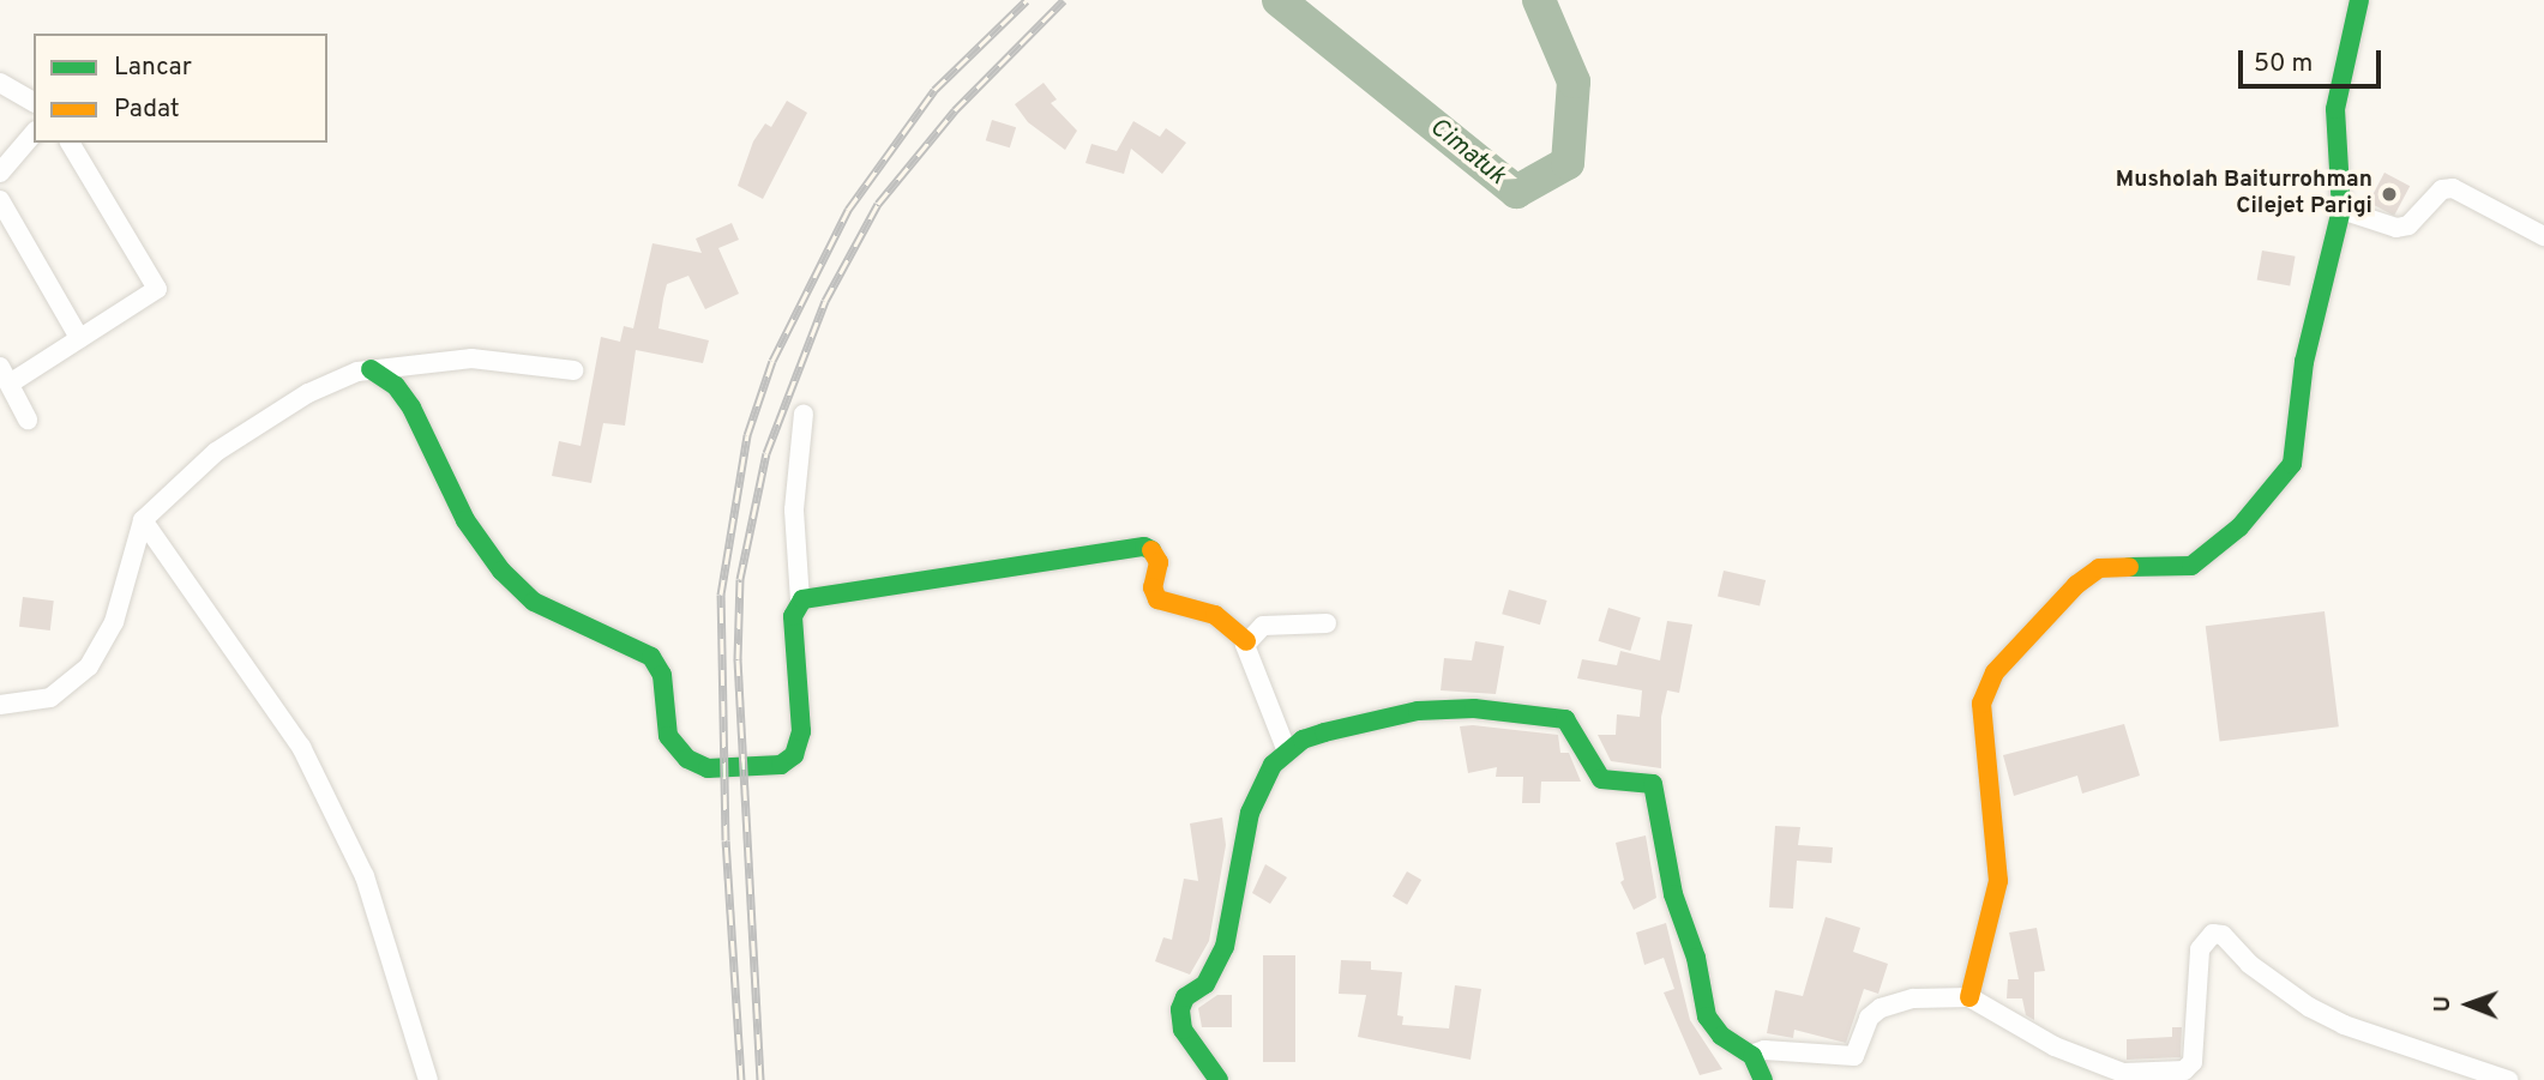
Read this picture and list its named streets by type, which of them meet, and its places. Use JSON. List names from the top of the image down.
{
  "water": ["Cimatuk"],
  "places": ["Musholah Baiturrohman Cilejet Parigi"],
  "legend": ["Lancar", "Padat"],
  "scale_bar": "50 m",
  "north": "left"
}
